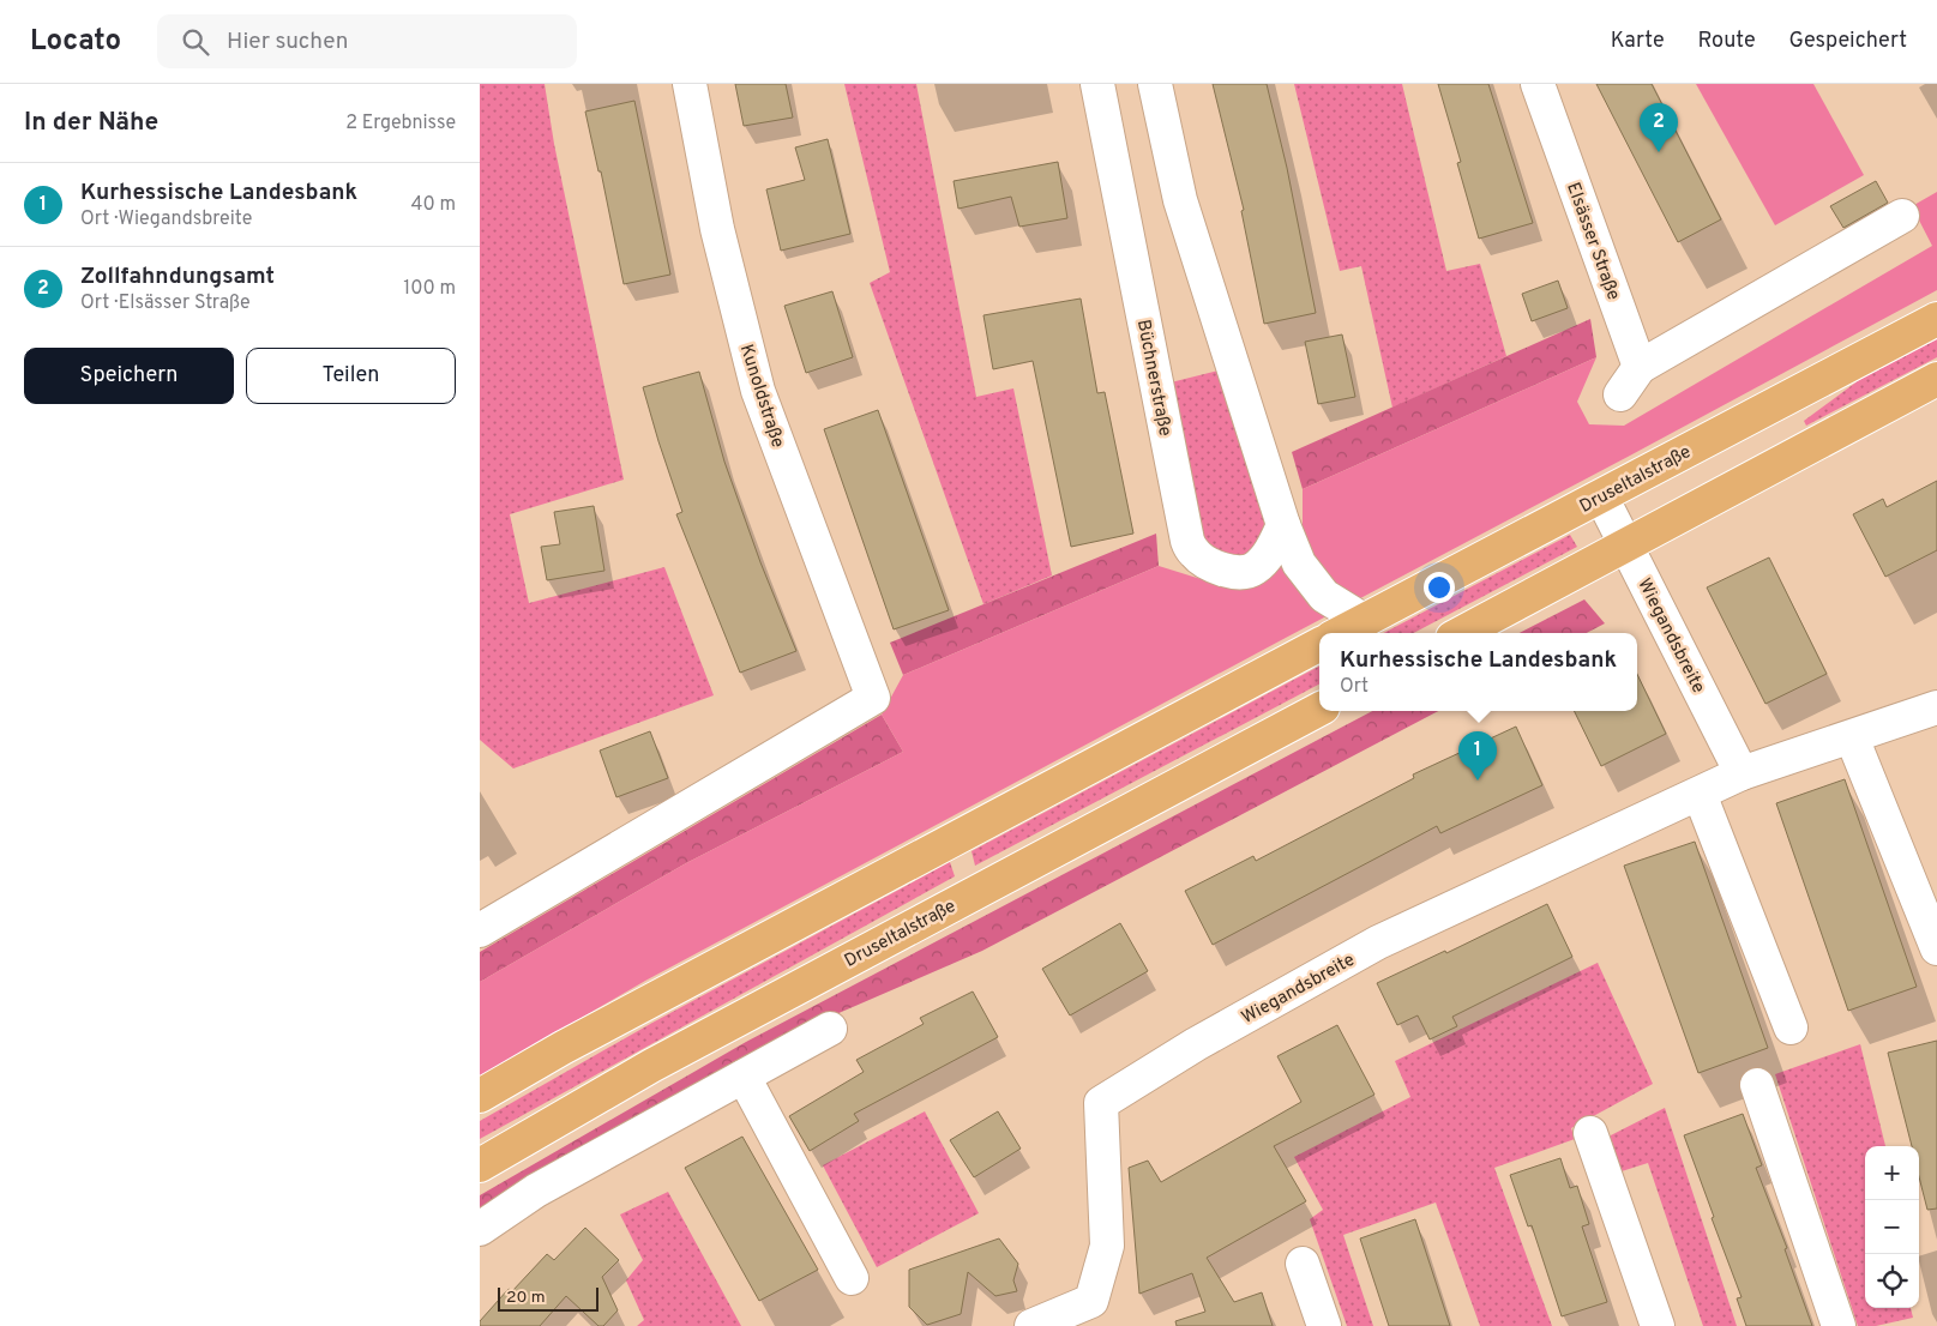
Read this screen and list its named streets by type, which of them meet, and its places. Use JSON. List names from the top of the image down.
{
  "streets": {
    "main road": ["Druseltalstraße"],
    "street": [
      "Elsässer Straße",
      "Büchnerstraße",
      "Kunoldstraße",
      "Wiegandsbreite"
    ]
  },
  "crossings": [
    ["Druseltalstraße", "Wiegandsbreite"]
  ],
  "scale_bar": "20 m",
  "page": {
    "header": "Locato",
    "search": "Hier suchen",
    "nav": ["Karte", "Route", "Gespeichert"],
    "heading": ["In der Nähe", "2 Ergebnisse"],
    "pins": ["2", "1"],
    "list": [
      {
        "mark": "1",
        "name": "Kurhessische Landesbank",
        "note": "Ort · Wiegandsbreite",
        "value": "40 m"
      },
      {
        "mark": "2",
        "name": "Zollfahndungsamt",
        "note": "Ort · Elsässer Straße",
        "value": "100 m"
      }
    ],
    "buttons": ["Speichern", "Teilen"],
    "popup": ["Kurhessische Landesbank", "Ort"],
    "map_buttons": ["+", "−"],
    "scale": "20 m"
  }
}
